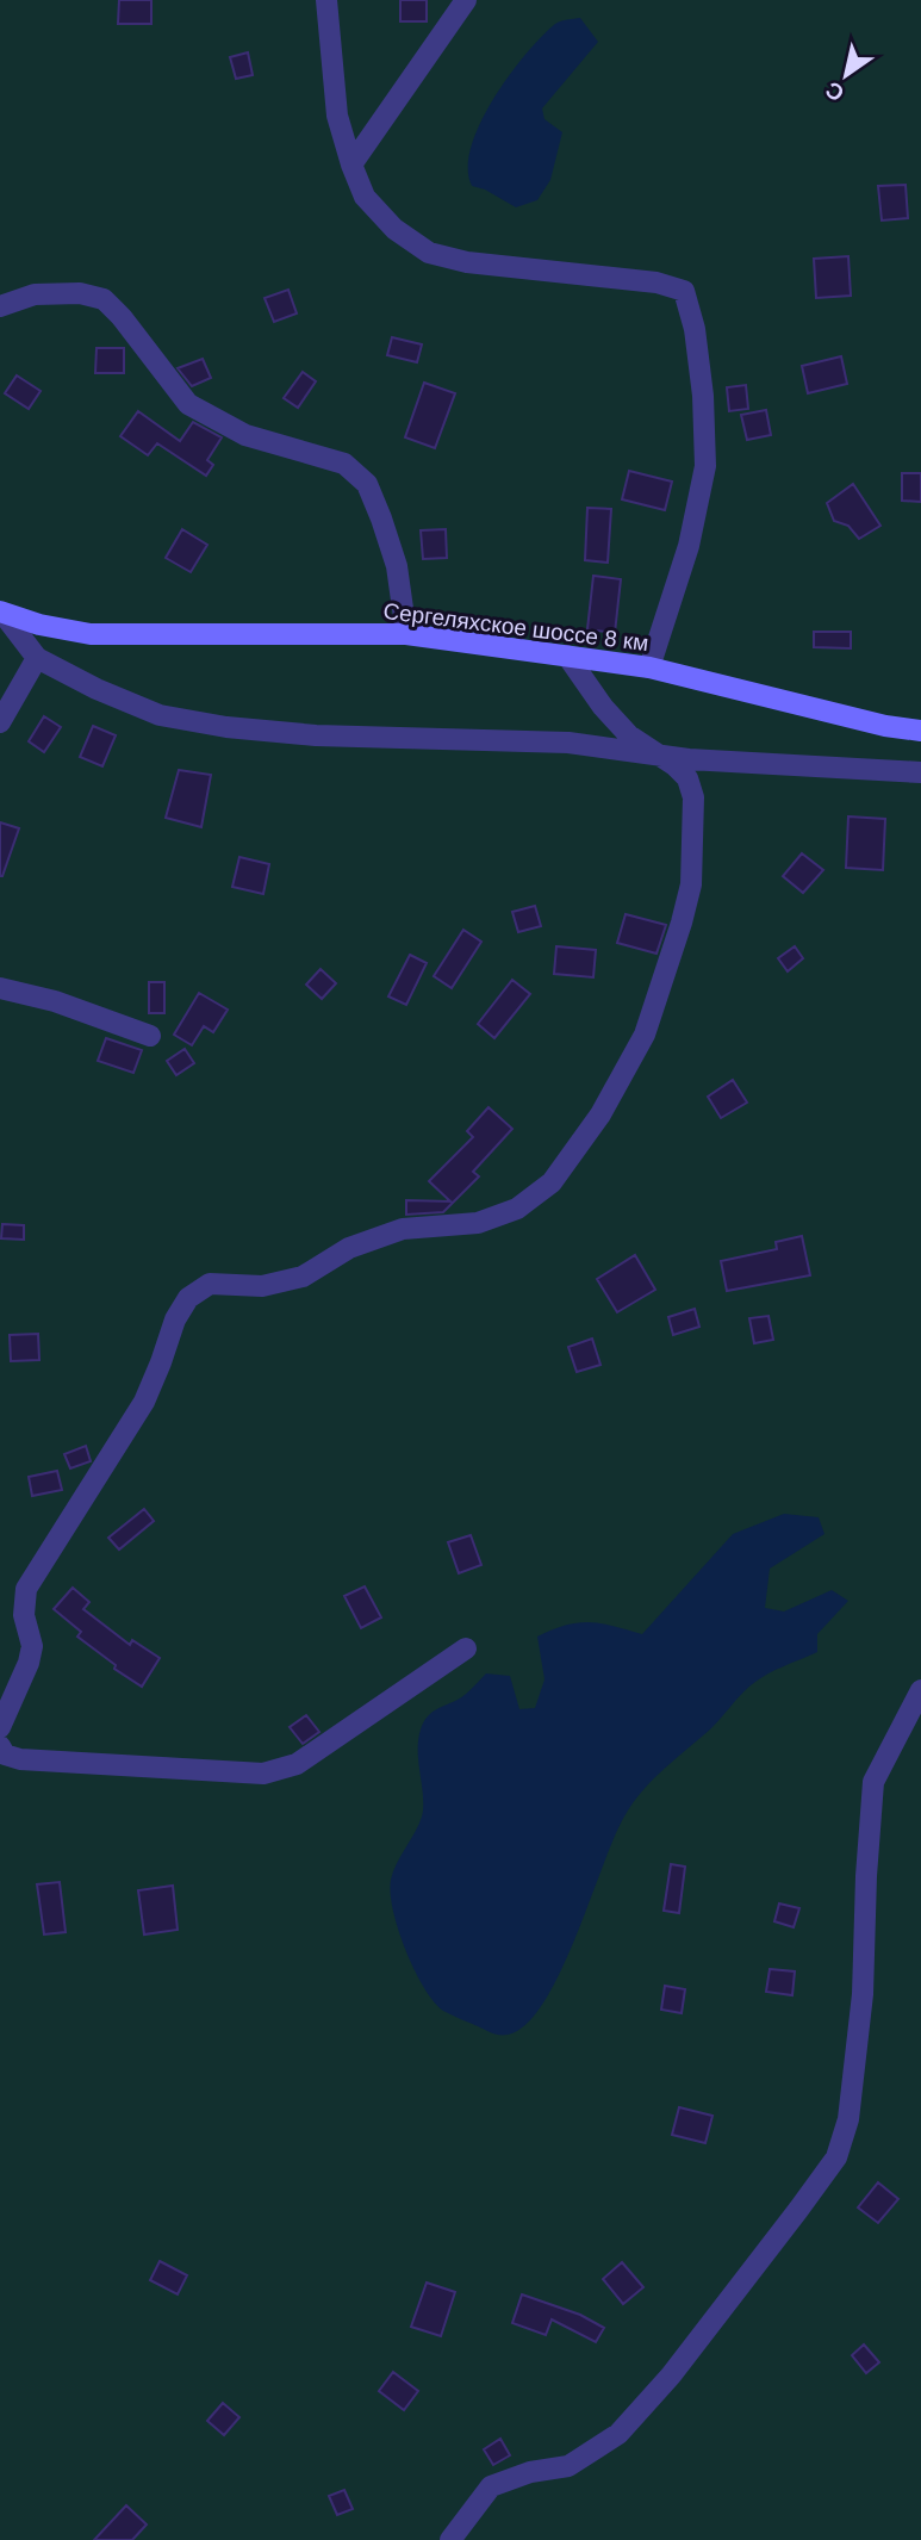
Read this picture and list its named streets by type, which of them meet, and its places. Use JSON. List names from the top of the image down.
{
  "streets": {
    "main road": ["Сергеляхское шоссе 8 км"]
  },
  "north": "bottom left"
}
